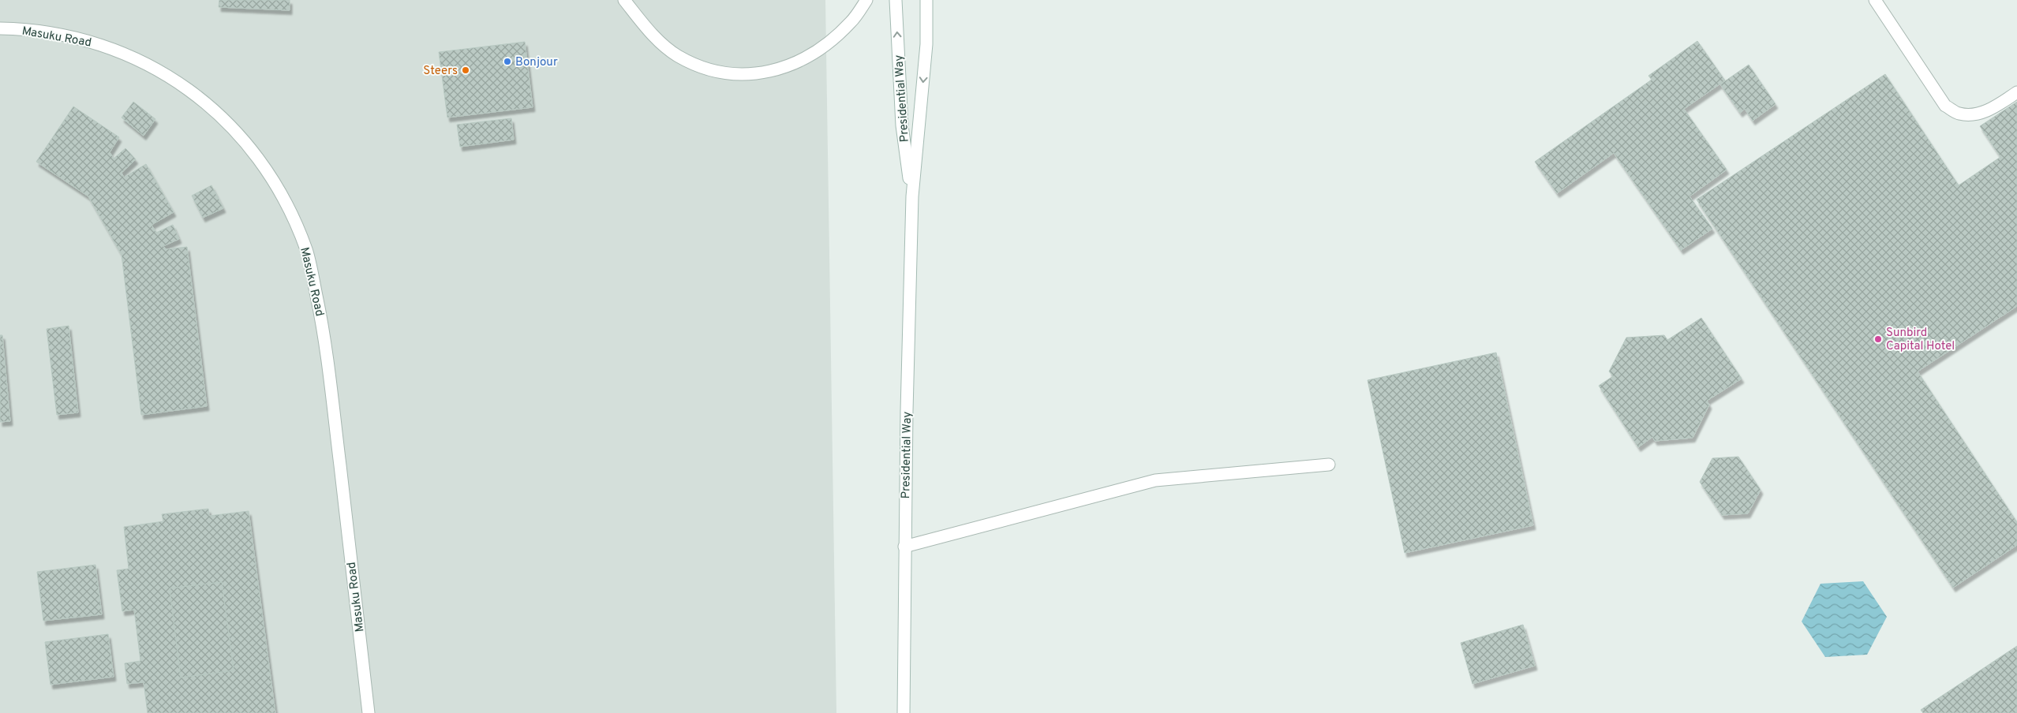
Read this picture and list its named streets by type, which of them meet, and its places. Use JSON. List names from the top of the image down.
{
  "streets": {
    "main road": ["Masuku Road", "Presidential Way"]
  },
  "places": ["Bonjour", "Steers", "Sunbird Capital Hotel"]
}
